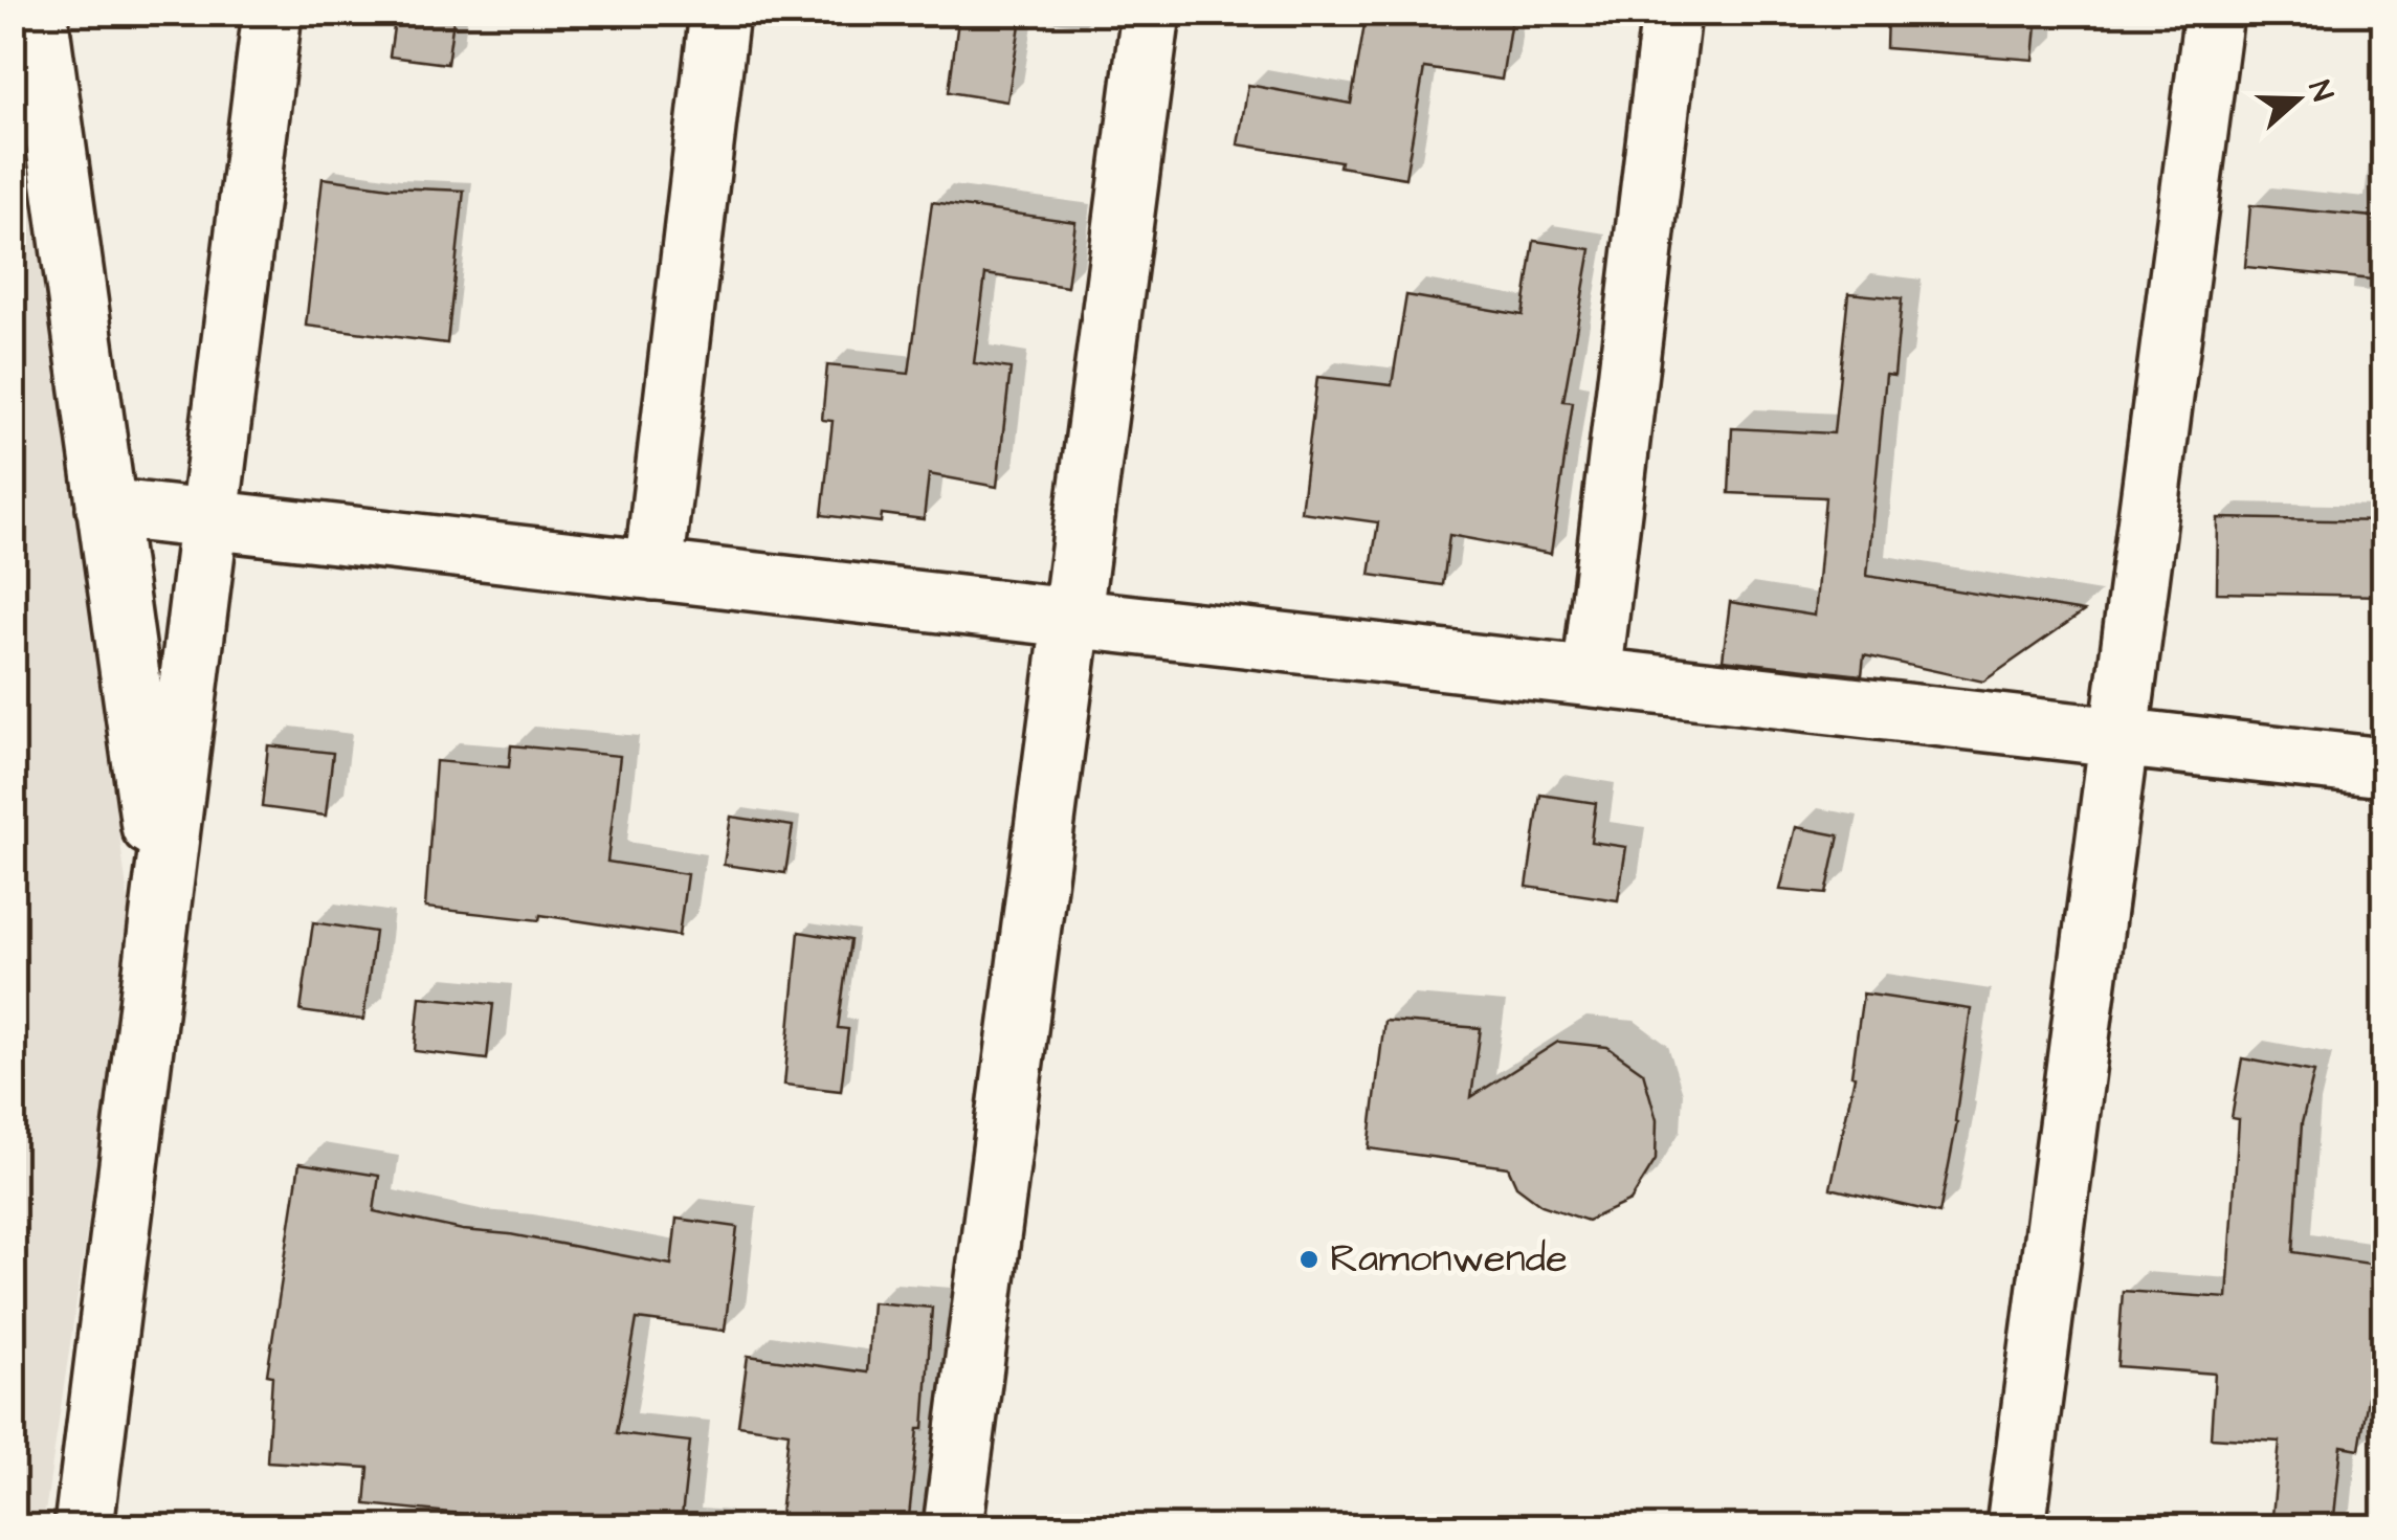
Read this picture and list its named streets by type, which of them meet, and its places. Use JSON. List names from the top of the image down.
{
  "places": ["Ramonwende"],
  "north": "right"
}
